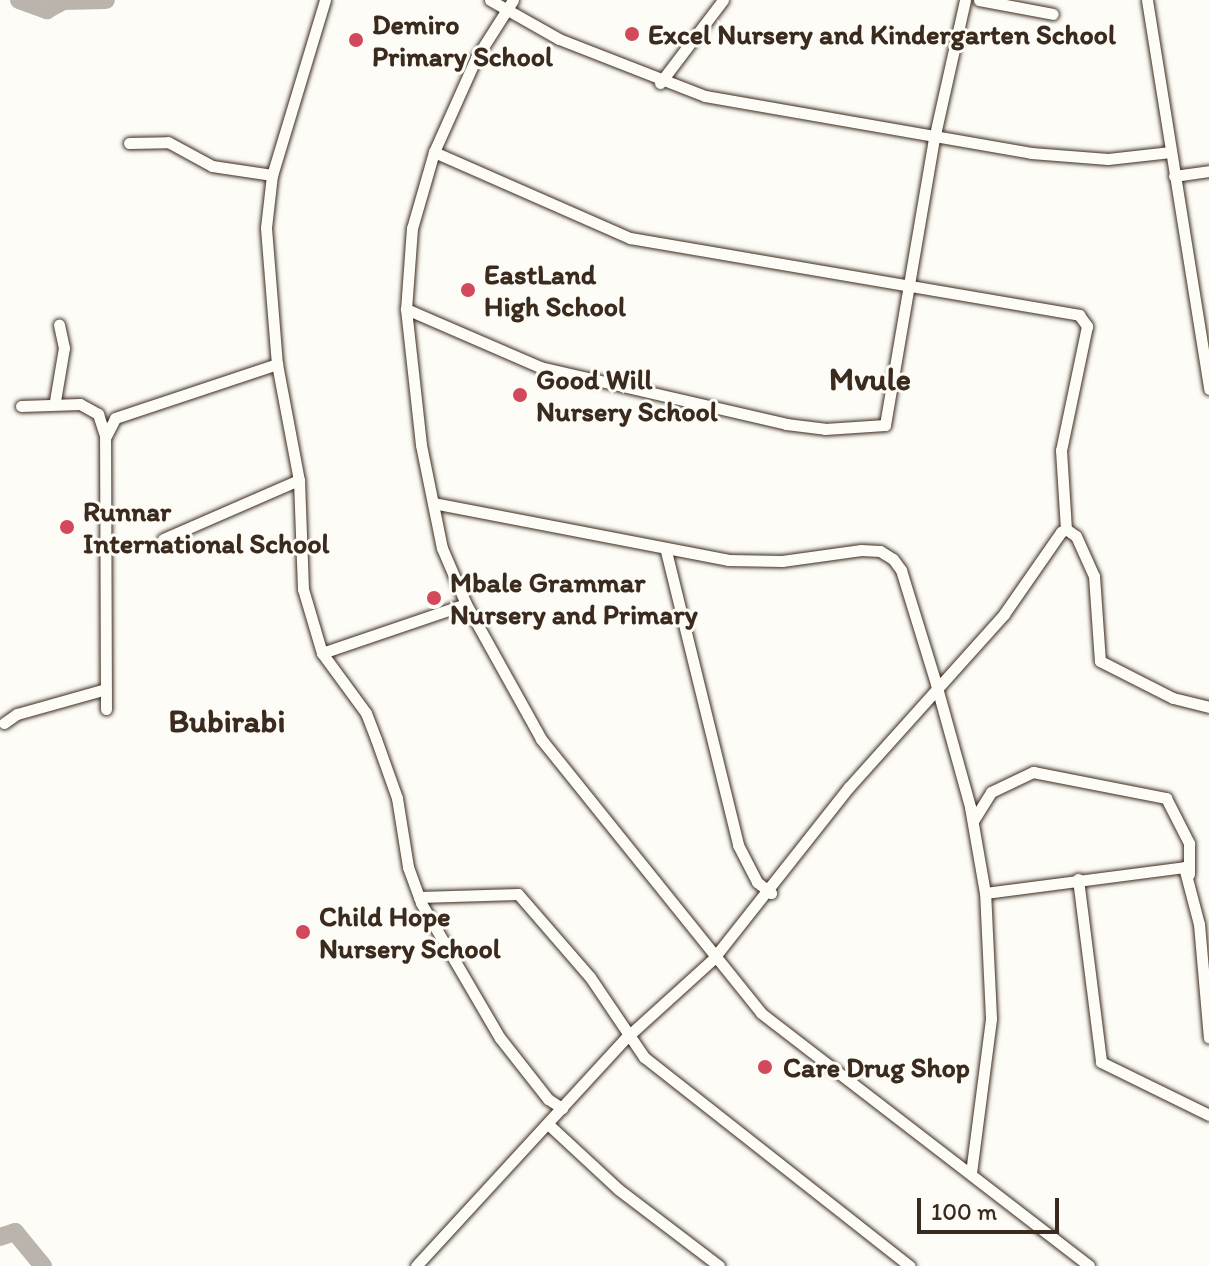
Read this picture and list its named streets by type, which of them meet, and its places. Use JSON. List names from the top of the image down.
{
  "districts": ["Mvule", "Bubirabi"],
  "places": [
    "Excel Nursery and Kindergarten School",
    "Demiro Primary School",
    "EastLand High School",
    "Good Will Nursery School",
    "Runnar International School",
    "Mbale Grammar Nursery and Primary",
    "Child Hope Nursery School",
    "Care Drug Shop"
  ],
  "scale_bar": "100 m"
}
